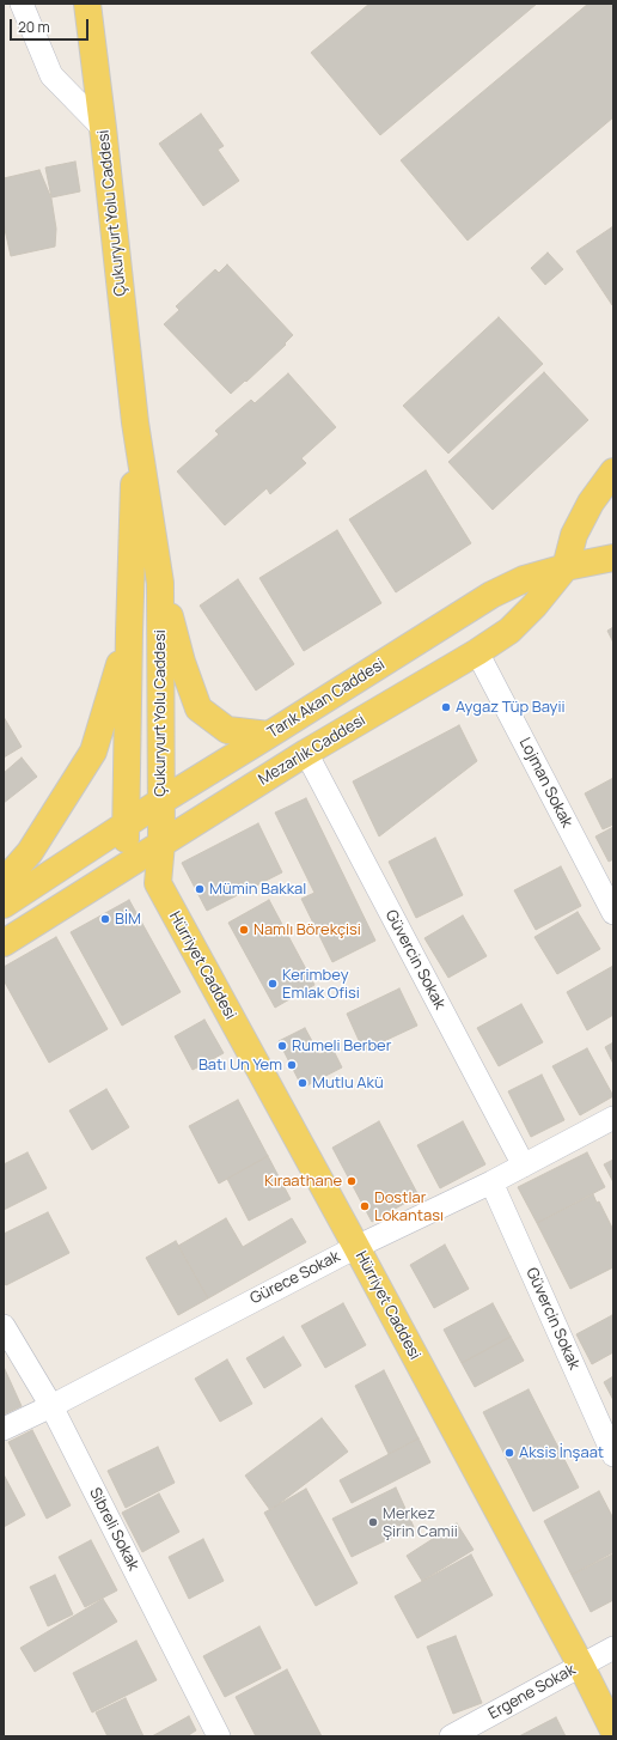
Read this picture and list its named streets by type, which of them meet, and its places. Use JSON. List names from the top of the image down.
{
  "streets": {
    "main road": [
      "Çukuryurt Yolu Caddesi",
      "Tarık Akan Caddesi",
      "Mezarlık Caddesi",
      "Hürriyet Caddesi"
    ],
    "street": [
      "Lojman Sokak",
      "Güvercin Sokak",
      "Gürece Sokak",
      "Sibreli Sokak",
      "Ergene Sokak"
    ]
  },
  "crossings": [
    ["Çukuryurt Yolu Caddesi", "Tarık Akan Caddesi"],
    ["Çukuryurt Yolu Caddesi", "Mezarlık Caddesi"],
    ["Çukuryurt Yolu Caddesi", "Hürriyet Caddesi"],
    ["Tarık Akan Caddesi", "Mezarlık Caddesi"],
    ["Mezarlık Caddesi", "Lojman Sokak"],
    ["Mezarlık Caddesi", "Güvercin Sokak"],
    ["Güvercin Sokak", "Gürece Sokak"],
    ["Hürriyet Caddesi", "Gürece Sokak"],
    ["Hürriyet Caddesi", "Ergene Sokak"],
    ["Gürece Sokak", "Sibreli Sokak"]
  ],
  "places": [
    "Aygaz Tüp Bayii",
    "Mümin Bakkal",
    "BİM",
    "Namlı Börekçisi",
    "Kerimbey Emlak Ofisi",
    "Rumeli Berber",
    "Batı Un Yem",
    "Mutlu Akü",
    "Kıraathane",
    "Dostlar Lokantası",
    "Aksis İnşaat",
    "Merkez Şirin Camii"
  ],
  "scale_bar": "20 m"
}
